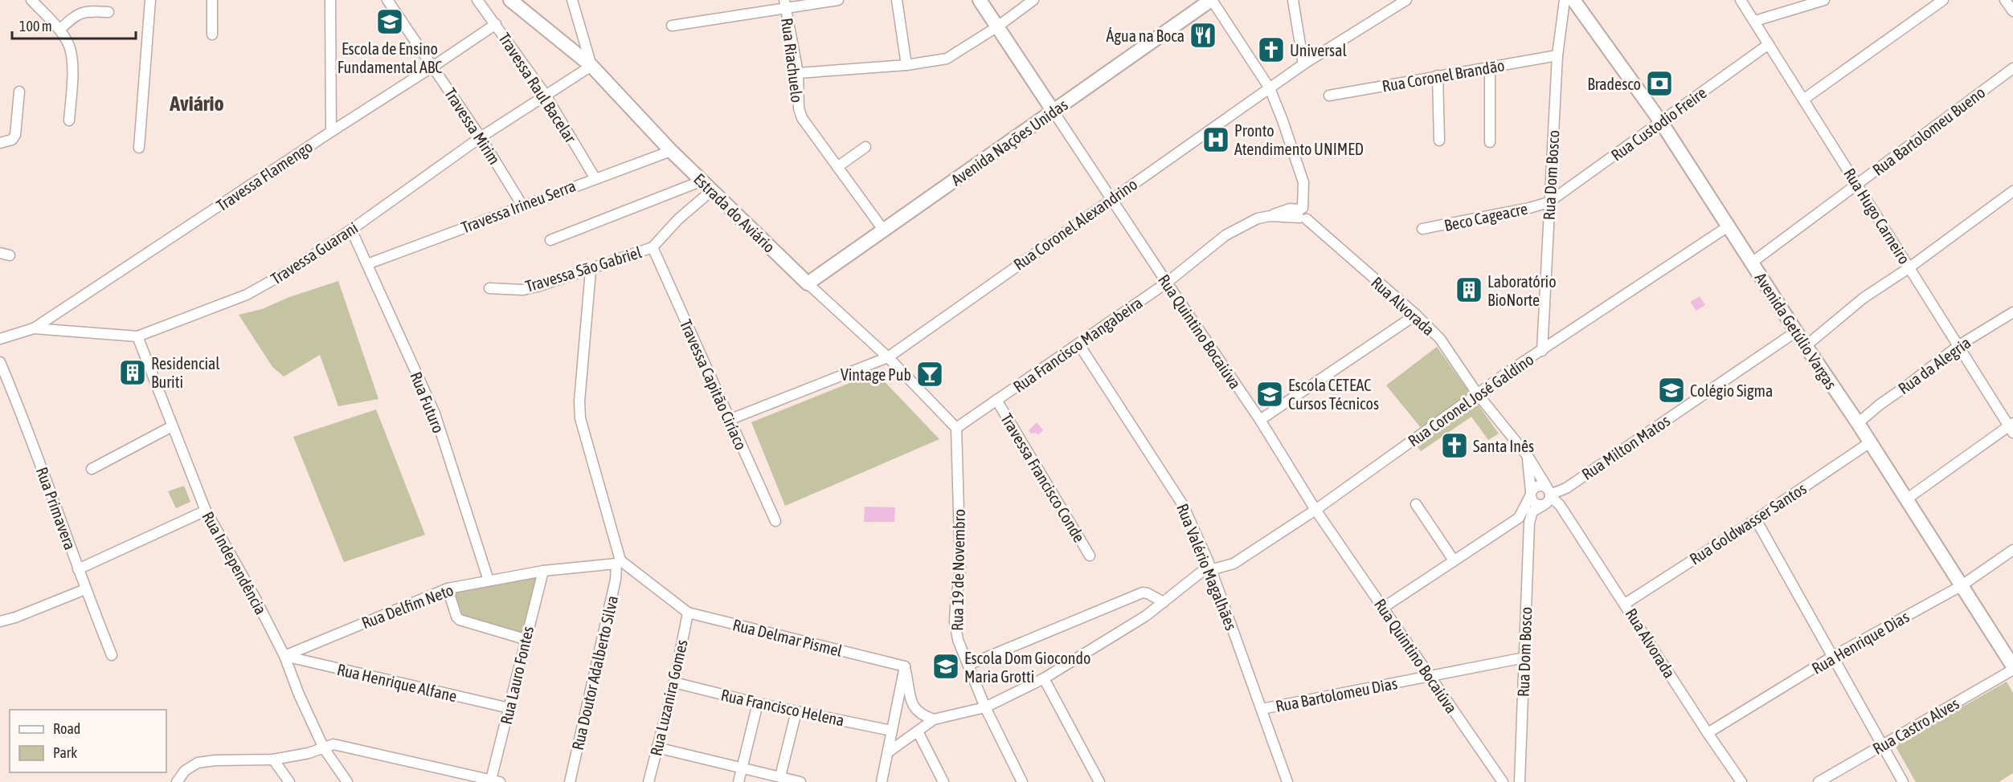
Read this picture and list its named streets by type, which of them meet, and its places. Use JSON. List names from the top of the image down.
{
  "streets": {
    "street": [
      "Rua Riachuelo",
      "Rua Coronel Brandão",
      "Travessa Raul Bacelar",
      "Rua Custodio Freire",
      "Travessa Mirim",
      "Rua Bartolomeu Bueno",
      "Avenida Nações Unidas",
      "Rua Dom Bosco",
      "Travessa Flamengo",
      "Travessa Irineu Serra",
      "Estrada do Aviário",
      "Rua Hugo Carneiro",
      "Beco Cageacre",
      "Rua Coronel Alexandrino",
      "Travessa Guarani",
      "Travessa São Gabriel",
      "Rua Alvorada",
      "Avenida Getúlio Vargas",
      "Rua Quintino Bocaiúva",
      "Rua Francisco Mangabeira",
      "Rua da Alegria",
      "Travessa Capitão Ciríaco",
      "Rua Coronel José Galdino",
      "Rua Futuro",
      "Rua Milton Matos",
      "Travessa Francisco Conde",
      "Rua Primavera",
      "Rua Goldwasser Santos",
      "Rua Independência",
      "Rua Valério Magalhães",
      "Rua 19 de Novembro",
      "Rua Delfim Neto",
      "Rua Delmar Pismel",
      "Rua Henrique Dias",
      "Rua Doutor Adalberto Silva",
      "Rua Lauro Fontes",
      "Rua Henrique Alfane",
      "Rua Bartolomeu Dias",
      "Rua Luzanira Gomes",
      "Rua Francisco Helena",
      "Rua Castro Alves"
    ]
  },
  "crossings": [
    ["Rua Riachuelo", "Avenida Nações Unidas"],
    ["Rua Coronel Brandão", "Rua Dom Bosco"],
    ["Travessa Raul Bacelar", "Travessa Flamengo"],
    ["Travessa Raul Bacelar", "Travessa Irineu Serra"],
    ["Travessa Raul Bacelar", "Travessa Guarani"],
    ["Rua Custodio Freire", "Rua Dom Bosco"],
    ["Rua Custodio Freire", "Rua Hugo Carneiro"],
    ["Rua Custodio Freire", "Beco Cageacre"],
    ["Rua Custodio Freire", "Avenida Getúlio Vargas"],
    ["Travessa Mirim", "Travessa Flamengo"],
    ["Travessa Mirim", "Travessa Irineu Serra"],
    ["Travessa Mirim", "Travessa Guarani"],
    ["Rua Bartolomeu Bueno", "Rua Hugo Carneiro"],
    ["Rua Bartolomeu Bueno", "Avenida Getúlio Vargas"],
    ["Avenida Nações Unidas", "Estrada do Aviário"],
    ["Avenida Nações Unidas", "Rua Quintino Bocaiúva"],
    ["Rua Dom Bosco", "Beco Cageacre"],
    ["Rua Dom Bosco", "Rua Coronel José Galdino"],
    ["Rua Dom Bosco", "Rua Bartolomeu Dias"],
    ["Travessa Flamengo", "Travessa Guarani"],
    ["Travessa Irineu Serra", "Estrada do Aviário"],
    ["Travessa Irineu Serra", "Rua Futuro"],
    ["Estrada do Aviário", "Rua Coronel Alexandrino"],
    ["Estrada do Aviário", "Travessa Guarani"],
    ["Estrada do Aviário", "Travessa São Gabriel"],
    ["Estrada do Aviário", "Rua Francisco Mangabeira"],
    ["Estrada do Aviário", "Rua 19 de Novembro"],
    ["Rua Hugo Carneiro", "Rua da Alegria"],
    ["Rua Coronel Alexandrino", "Rua Quintino Bocaiúva"],
    ["Rua Coronel Alexandrino", "Travessa Capitão Ciríaco"],
    ["Travessa Guarani", "Rua Futuro"],
    ["Travessa Guarani", "Rua Independência"],
    ["Travessa São Gabriel", "Travessa Capitão Ciríaco"],
    ["Rua Alvorada", "Rua Francisco Mangabeira"],
    ["Rua Alvorada", "Rua Coronel José Galdino"],
    ["Rua Alvorada", "Rua Milton Matos"],
    ["Rua Alvorada", "Rua Goldwasser Santos"],
    ["Rua Alvorada", "Rua Henrique Dias"],
    ["Avenida Getúlio Vargas", "Rua da Alegria"],
    ["Avenida Getúlio Vargas", "Rua Coronel José Galdino"],
    ["Avenida Getúlio Vargas", "Rua Milton Matos"],
    ["Avenida Getúlio Vargas", "Rua Goldwasser Santos"],
    ["Avenida Getúlio Vargas", "Rua Henrique Dias"],
    ["Avenida Getúlio Vargas", "Rua Castro Alves"],
    ["Rua Quintino Bocaiúva", "Rua Francisco Mangabeira"],
    ["Rua Quintino Bocaiúva", "Rua Coronel José Galdino"],
    ["Rua Quintino Bocaiúva", "Rua Bartolomeu Dias"],
    ["Rua Francisco Mangabeira", "Travessa Francisco Conde"],
    ["Rua Francisco Mangabeira", "Rua Valério Magalhães"],
    ["Rua Francisco Mangabeira", "Rua 19 de Novembro"],
    ["Rua Coronel José Galdino", "Rua Valério Magalhães"],
    ["Rua Coronel José Galdino", "Rua 19 de Novembro"],
    ["Rua Futuro", "Rua Delfim Neto"],
    ["Rua Independência", "Rua Delfim Neto"],
    ["Rua Independência", "Rua Henrique Alfane"],
    ["Rua Valério Magalhães", "Rua Bartolomeu Dias"],
    ["Rua Delfim Neto", "Rua Delmar Pismel"],
    ["Rua Delfim Neto", "Rua Doutor Adalberto Silva"],
    ["Rua Delfim Neto", "Rua Lauro Fontes"],
    ["Rua Delfim Neto", "Rua Henrique Alfane"],
    ["Rua Delmar Pismel", "Rua Doutor Adalberto Silva"],
    ["Rua Delmar Pismel", "Rua Luzanira Gomes"],
    ["Rua Lauro Fontes", "Rua Henrique Alfane"],
    ["Rua Luzanira Gomes", "Rua Francisco Helena"]
  ],
  "districts": ["Aviário"],
  "places": {
    "school or university": [
      "Escola de Ensino Fundamental ABC",
      "Colégio Sigma",
      "Escola CETEAC Cursos Técnicos",
      "Escola Dom Giocondo Maria Grotti"
    ],
    "restaurant": ["Água na Boca"],
    "church": ["Universal", "Santa Inês"],
    "bank": ["Bradesco"],
    "hospital": ["Pronto Atendimento UNIMED"],
    "building": ["Laboratório BioNorte", "Residencial Buriti"],
    "bar": ["Vintage Pub"]
  },
  "legend": ["Road", "Park"],
  "scale_bar": "100 m"
}
